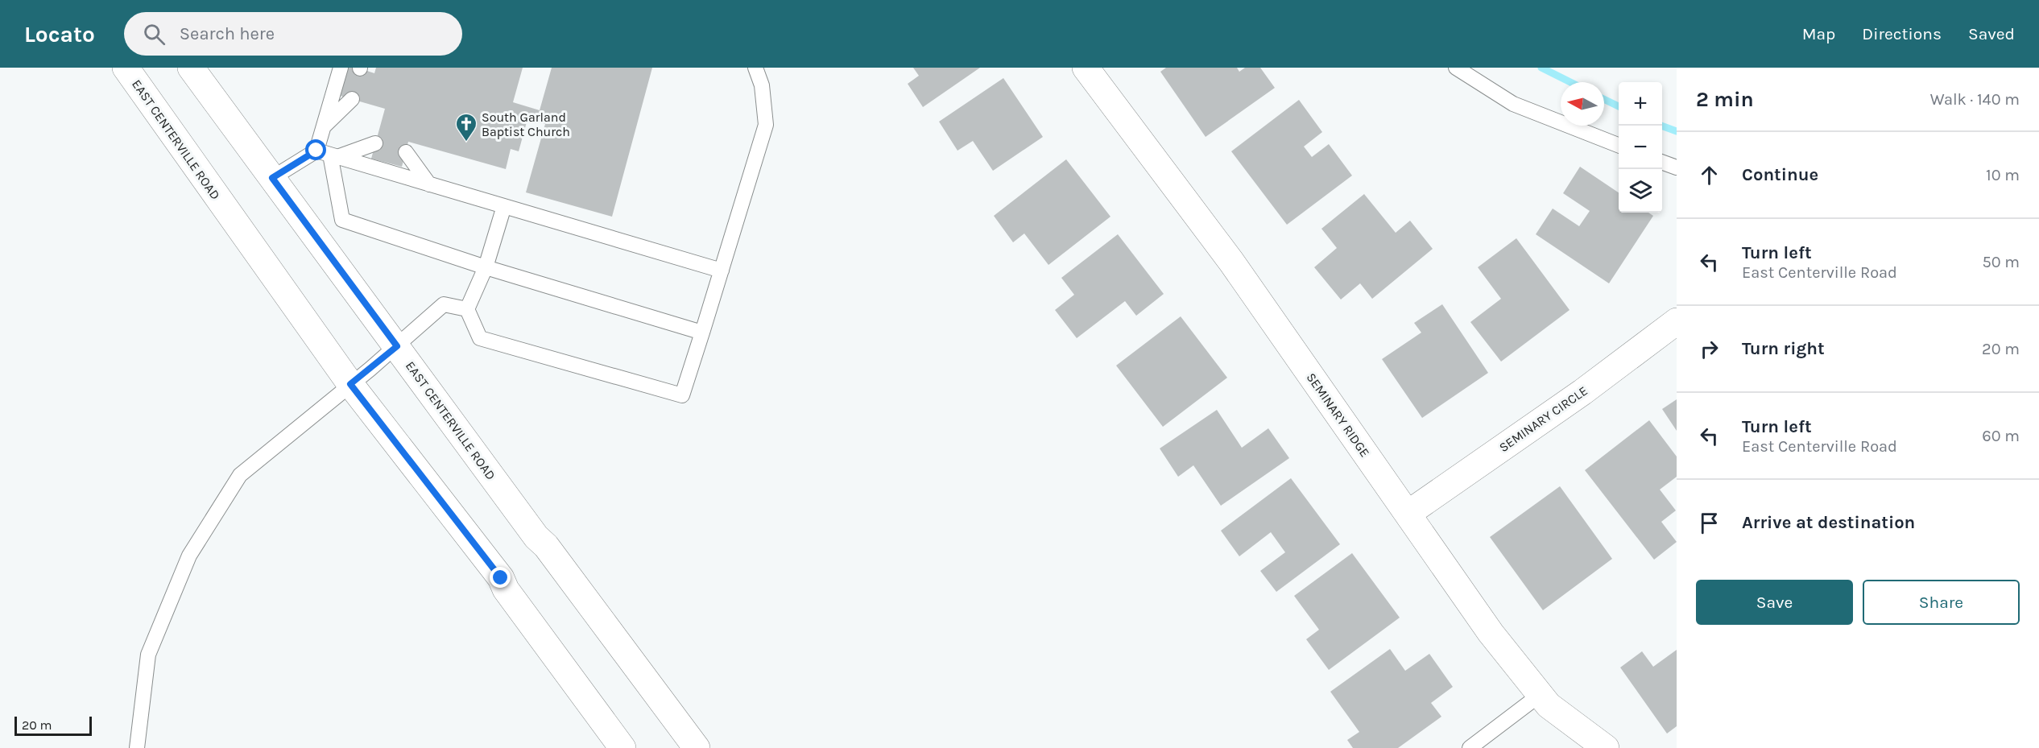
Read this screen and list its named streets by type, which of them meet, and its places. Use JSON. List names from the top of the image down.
{
  "streets": {
    "main road": ["EAST CENTERVILLE ROAD", "SEMINARY RIDGE", "SEMINARY CIRCLE"]
  },
  "crossings": [
    ["SEMINARY RIDGE", "SEMINARY CIRCLE"]
  ],
  "places": {
    "church": ["South Garland Baptist Church"]
  },
  "scale_bar": "20 m",
  "north": "left",
  "page": {
    "header": "Locato",
    "search": "Search here",
    "nav": ["Map", "Directions", "Saved"],
    "heading": ["2 min", "Walk · 140 m"],
    "map_buttons": ["+", "−"],
    "list": [
      ["Continue", "10 m"],
      ["Turn left", "East Centerville Road", "50 m"],
      ["Turn right", "20 m"],
      ["Turn left", "East Centerville Road", "60 m"],
      "Arrive at destination"
    ],
    "buttons": ["Save", "Share"],
    "scale": "20 m"
  }
}
